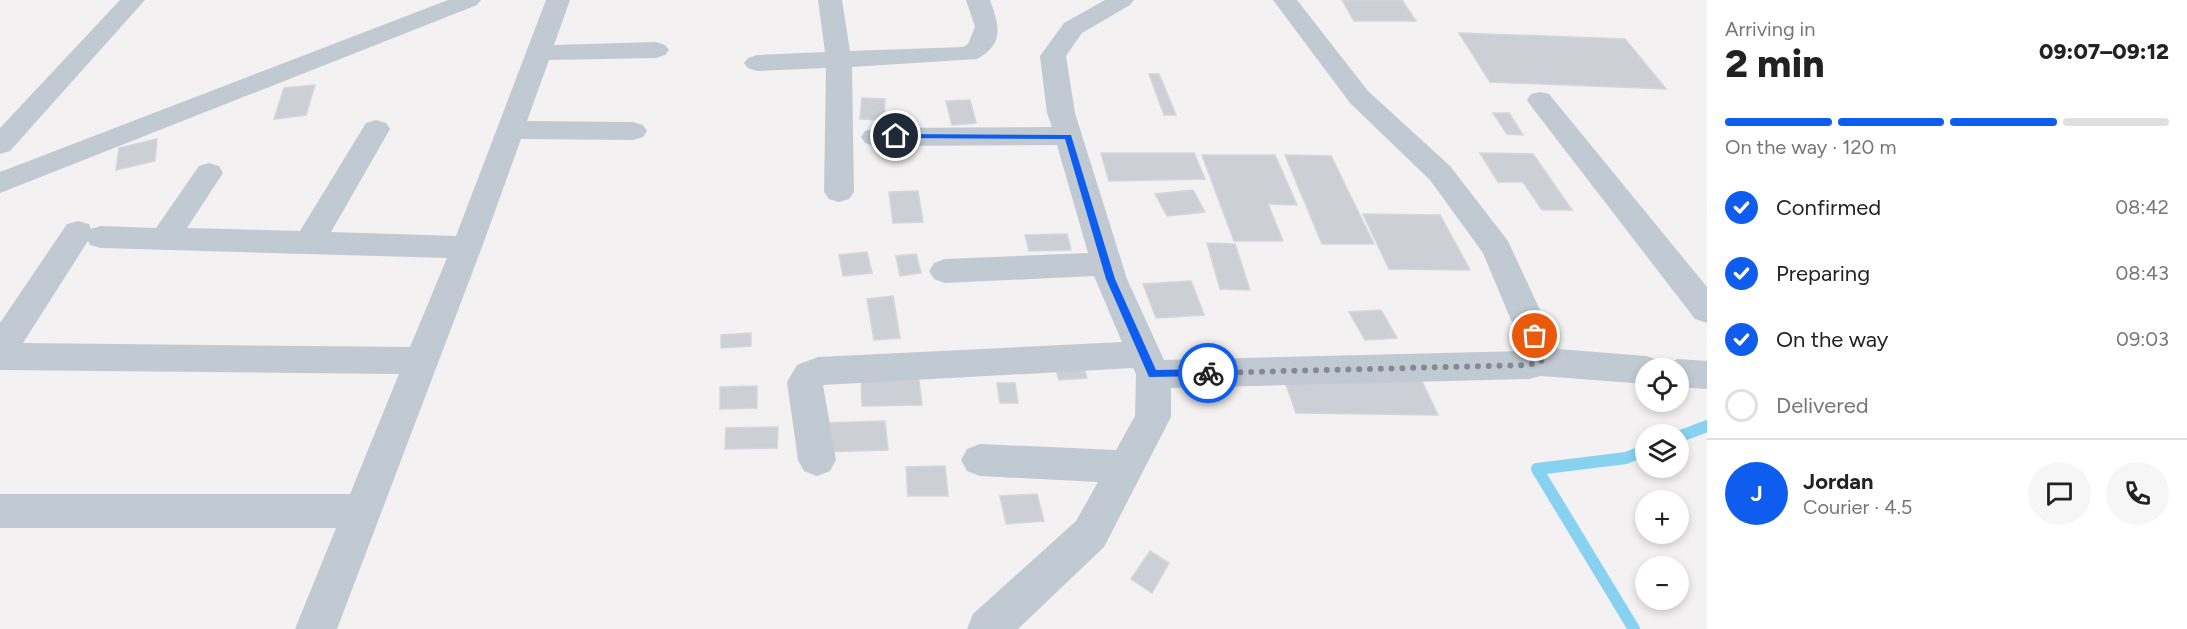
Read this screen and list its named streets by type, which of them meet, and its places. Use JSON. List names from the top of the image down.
{
  "page": {
    "heading": ["2 min", "Arriving in", "09:07–09:12"],
    "panel": ["Jordan", "Courier · 4.5"],
    "bar": "On the way · 120 m",
    "list": [
      ["Confirmed", "08:42"],
      ["Preparing", "08:43"],
      ["On the way", "09:03"],
      "Delivered"
    ],
    "map_buttons": ["+", "−"],
    "round": "J"
  }
}
